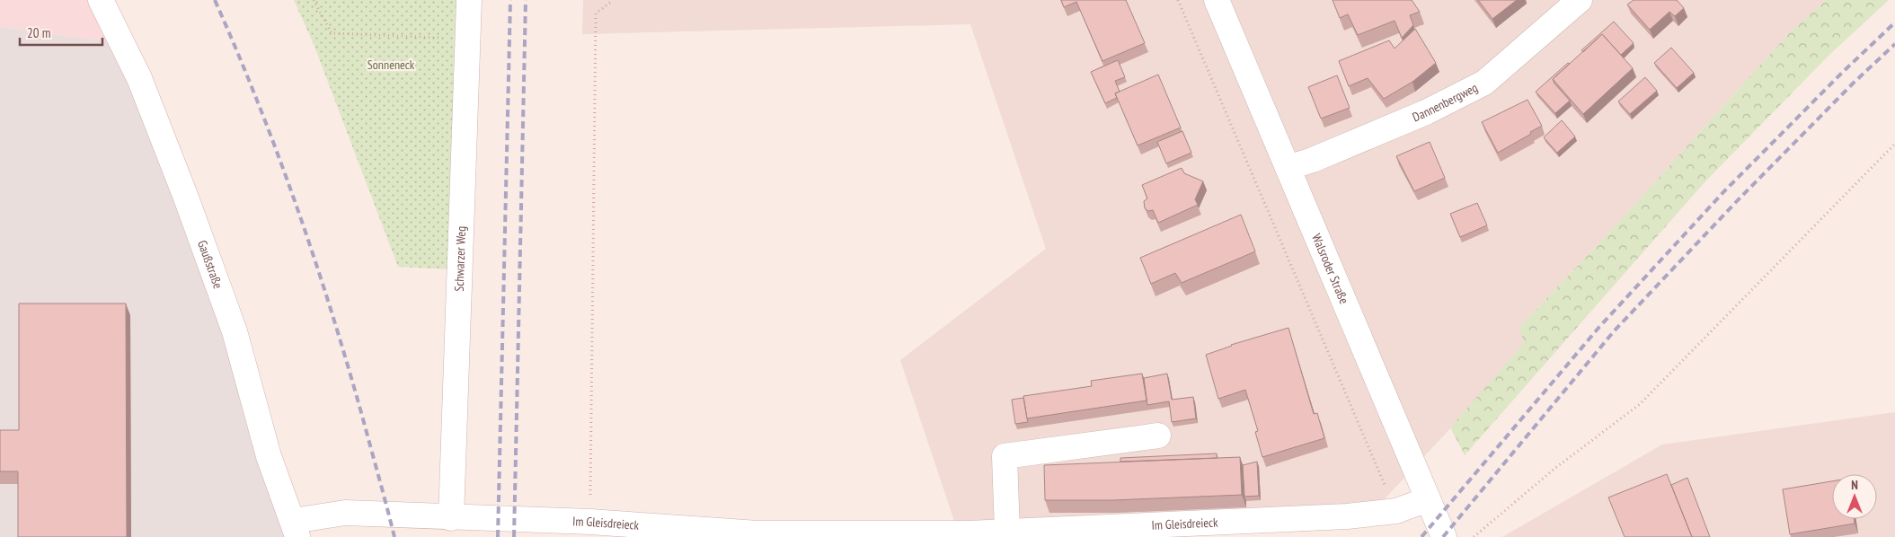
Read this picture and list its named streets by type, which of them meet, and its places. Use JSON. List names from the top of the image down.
{
  "streets": {
    "street": [
      "Dannenbergweg",
      "Schwarzer Weg",
      "Gaußstraße",
      "Walsroder Straße",
      "Im Gleisdreieck"
    ]
  },
  "crossings": [
    ["Dannenbergweg", "Walsroder Straße"],
    ["Schwarzer Weg", "Im Gleisdreieck"],
    ["Gaußstraße", "Im Gleisdreieck"],
    ["Walsroder Straße", "Im Gleisdreieck"]
  ],
  "parks": ["Sonneneck"],
  "scale_bar": "20 m",
  "north": "top"
}
